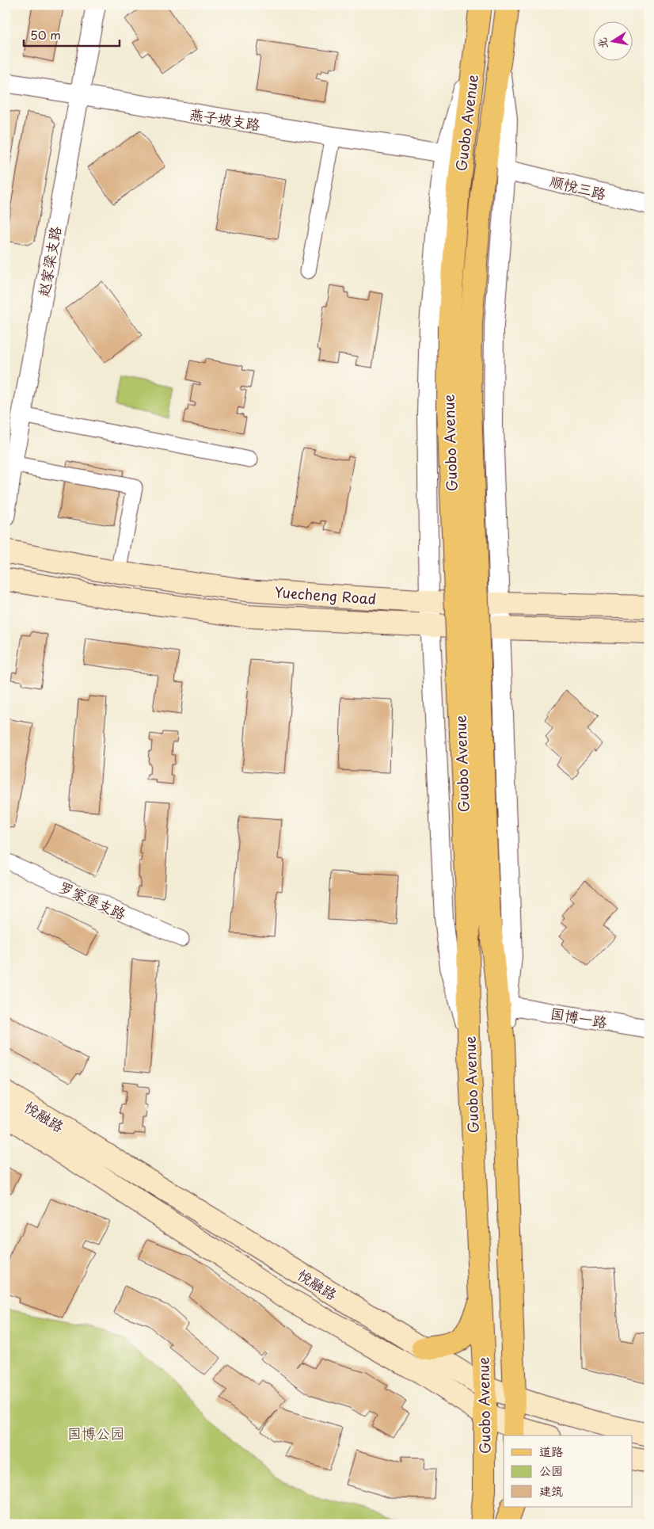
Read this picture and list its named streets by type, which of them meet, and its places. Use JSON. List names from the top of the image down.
{
  "streets": {
    "main road": ["Guobo Avenue", "Yuecheng Road", "悦融路"],
    "street": [
      "燕子坡支路",
      "顺悦三路",
      "赵家梁支路",
      "罗家堡支路",
      "国博一路"
    ]
  },
  "crossings": [
    ["燕子坡支路", "赵家梁支路"],
    ["Guobo Avenue", "悦融路"]
  ],
  "parks": ["国博公园"],
  "legend": ["道路", "公园", "建筑"],
  "scale_bar": "50 m",
  "north": "left"
}
